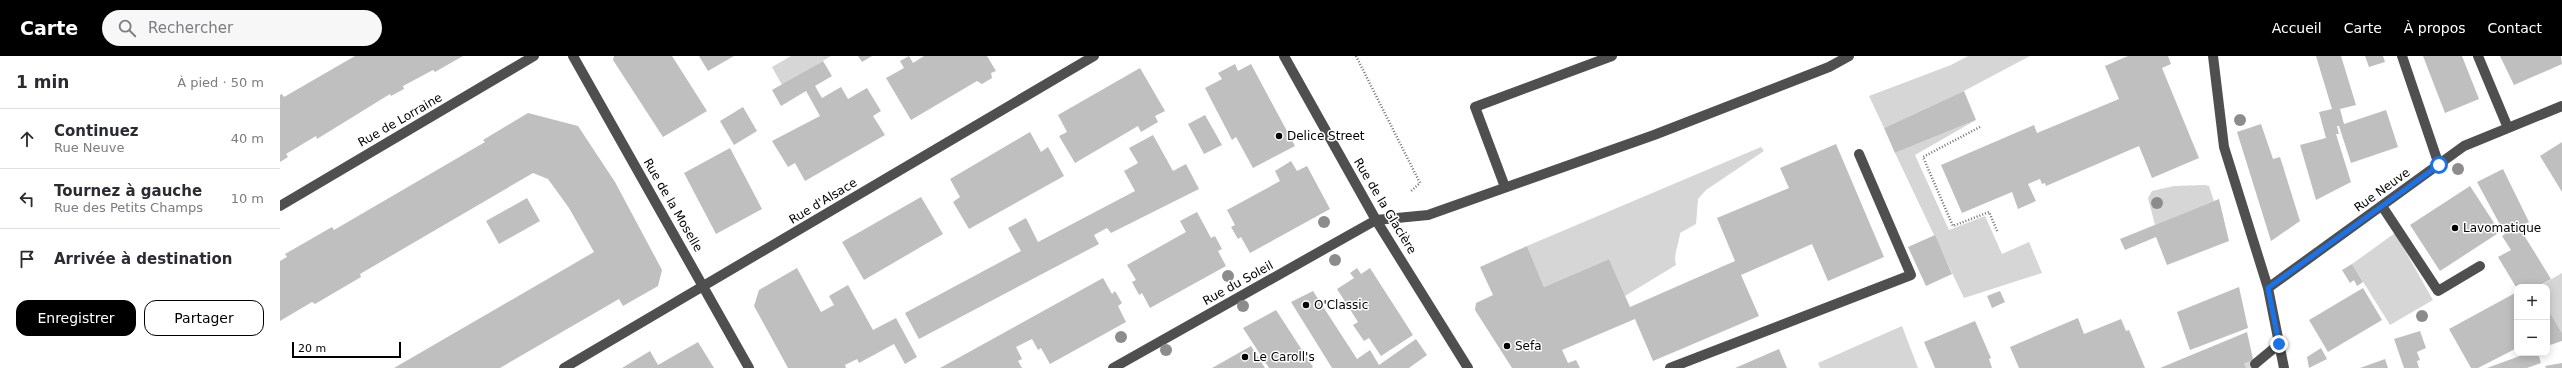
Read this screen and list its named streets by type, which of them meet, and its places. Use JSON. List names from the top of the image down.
{
  "streets": {
    "street": [
      "Rue de Lorraine",
      "Rue Neuve",
      "Rue d'Alsace",
      "Rue de la Moselle",
      "Rue de la Glacière",
      "Rue du Soleil"
    ]
  },
  "crossings": [
    ["Rue d'Alsace", "Rue de la Moselle"],
    ["Rue de la Glacière", "Rue du Soleil"]
  ],
  "places": [
    "Delice Street",
    "Lavomatique",
    "O'Classic",
    "Sefa",
    "Le Caroll's"
  ],
  "scale_bar": "20 m",
  "page": {
    "header": "Carte",
    "search": "Rechercher",
    "nav": [
      "Accueil",
      "Carte",
      "À propos",
      "Contact"
    ],
    "heading": ["1 min", "À pied · 50 m"],
    "list": [
      ["Continuez", "Rue Neuve", "40 m"],
      ["Tournez à gauche", "Rue des Petits Champs", "10 m"],
      "Arrivée à destination"
    ],
    "map_buttons": ["+", "−"],
    "buttons": ["Enregistrer", "Partager"],
    "scale": "20 m"
  }
}
